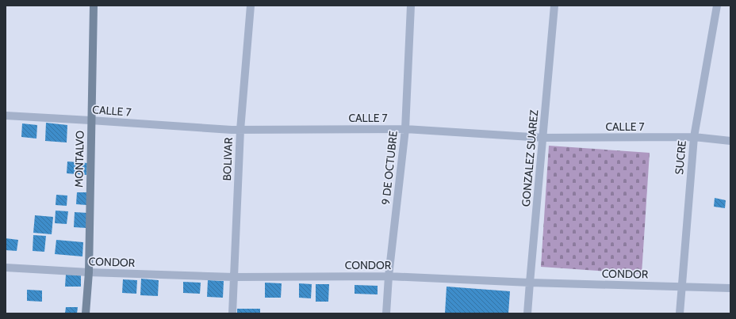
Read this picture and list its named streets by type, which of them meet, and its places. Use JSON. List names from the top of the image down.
{
  "streets": {
    "street": [
      "CALLE 7",
      "SUCRE",
      "GONZALEZ SUAREZ",
      "MONTALVO",
      "BOLIVAR",
      "9 DE OCTUBRE",
      "CONDOR"
    ]
  },
  "crossings": [
    ["CALLE 7", "SUCRE"],
    ["CALLE 7", "GONZALEZ SUAREZ"],
    ["CALLE 7", "MONTALVO"],
    ["CALLE 7", "BOLIVAR"],
    ["CALLE 7", "9 DE OCTUBRE"],
    ["SUCRE", "CONDOR"],
    ["GONZALEZ SUAREZ", "CONDOR"],
    ["MONTALVO", "CONDOR"],
    ["BOLIVAR", "CONDOR"],
    ["9 DE OCTUBRE", "CONDOR"]
  ]
}
